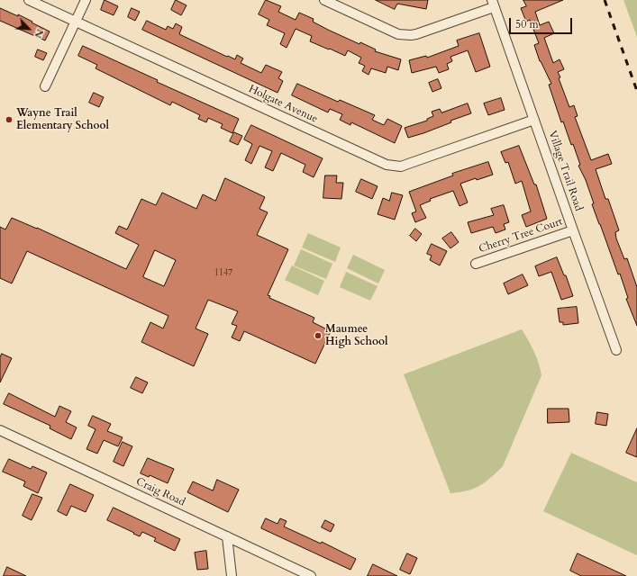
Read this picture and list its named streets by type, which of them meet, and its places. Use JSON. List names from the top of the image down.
{
  "streets": {
    "street": [
      "Holgate Avenue",
      "Village Trail Road",
      "Cherry Tree Court",
      "Craig Road"
    ]
  },
  "crossings": [
    ["Holgate Avenue", "Village Trail Road"],
    ["Village Trail Road", "Cherry Tree Court"]
  ],
  "places": ["Wayne Trail Elementary School", "Maumee High School"],
  "house_numbers": ["1147"],
  "scale_bar": "50 m",
  "north": "bottom right"
}
